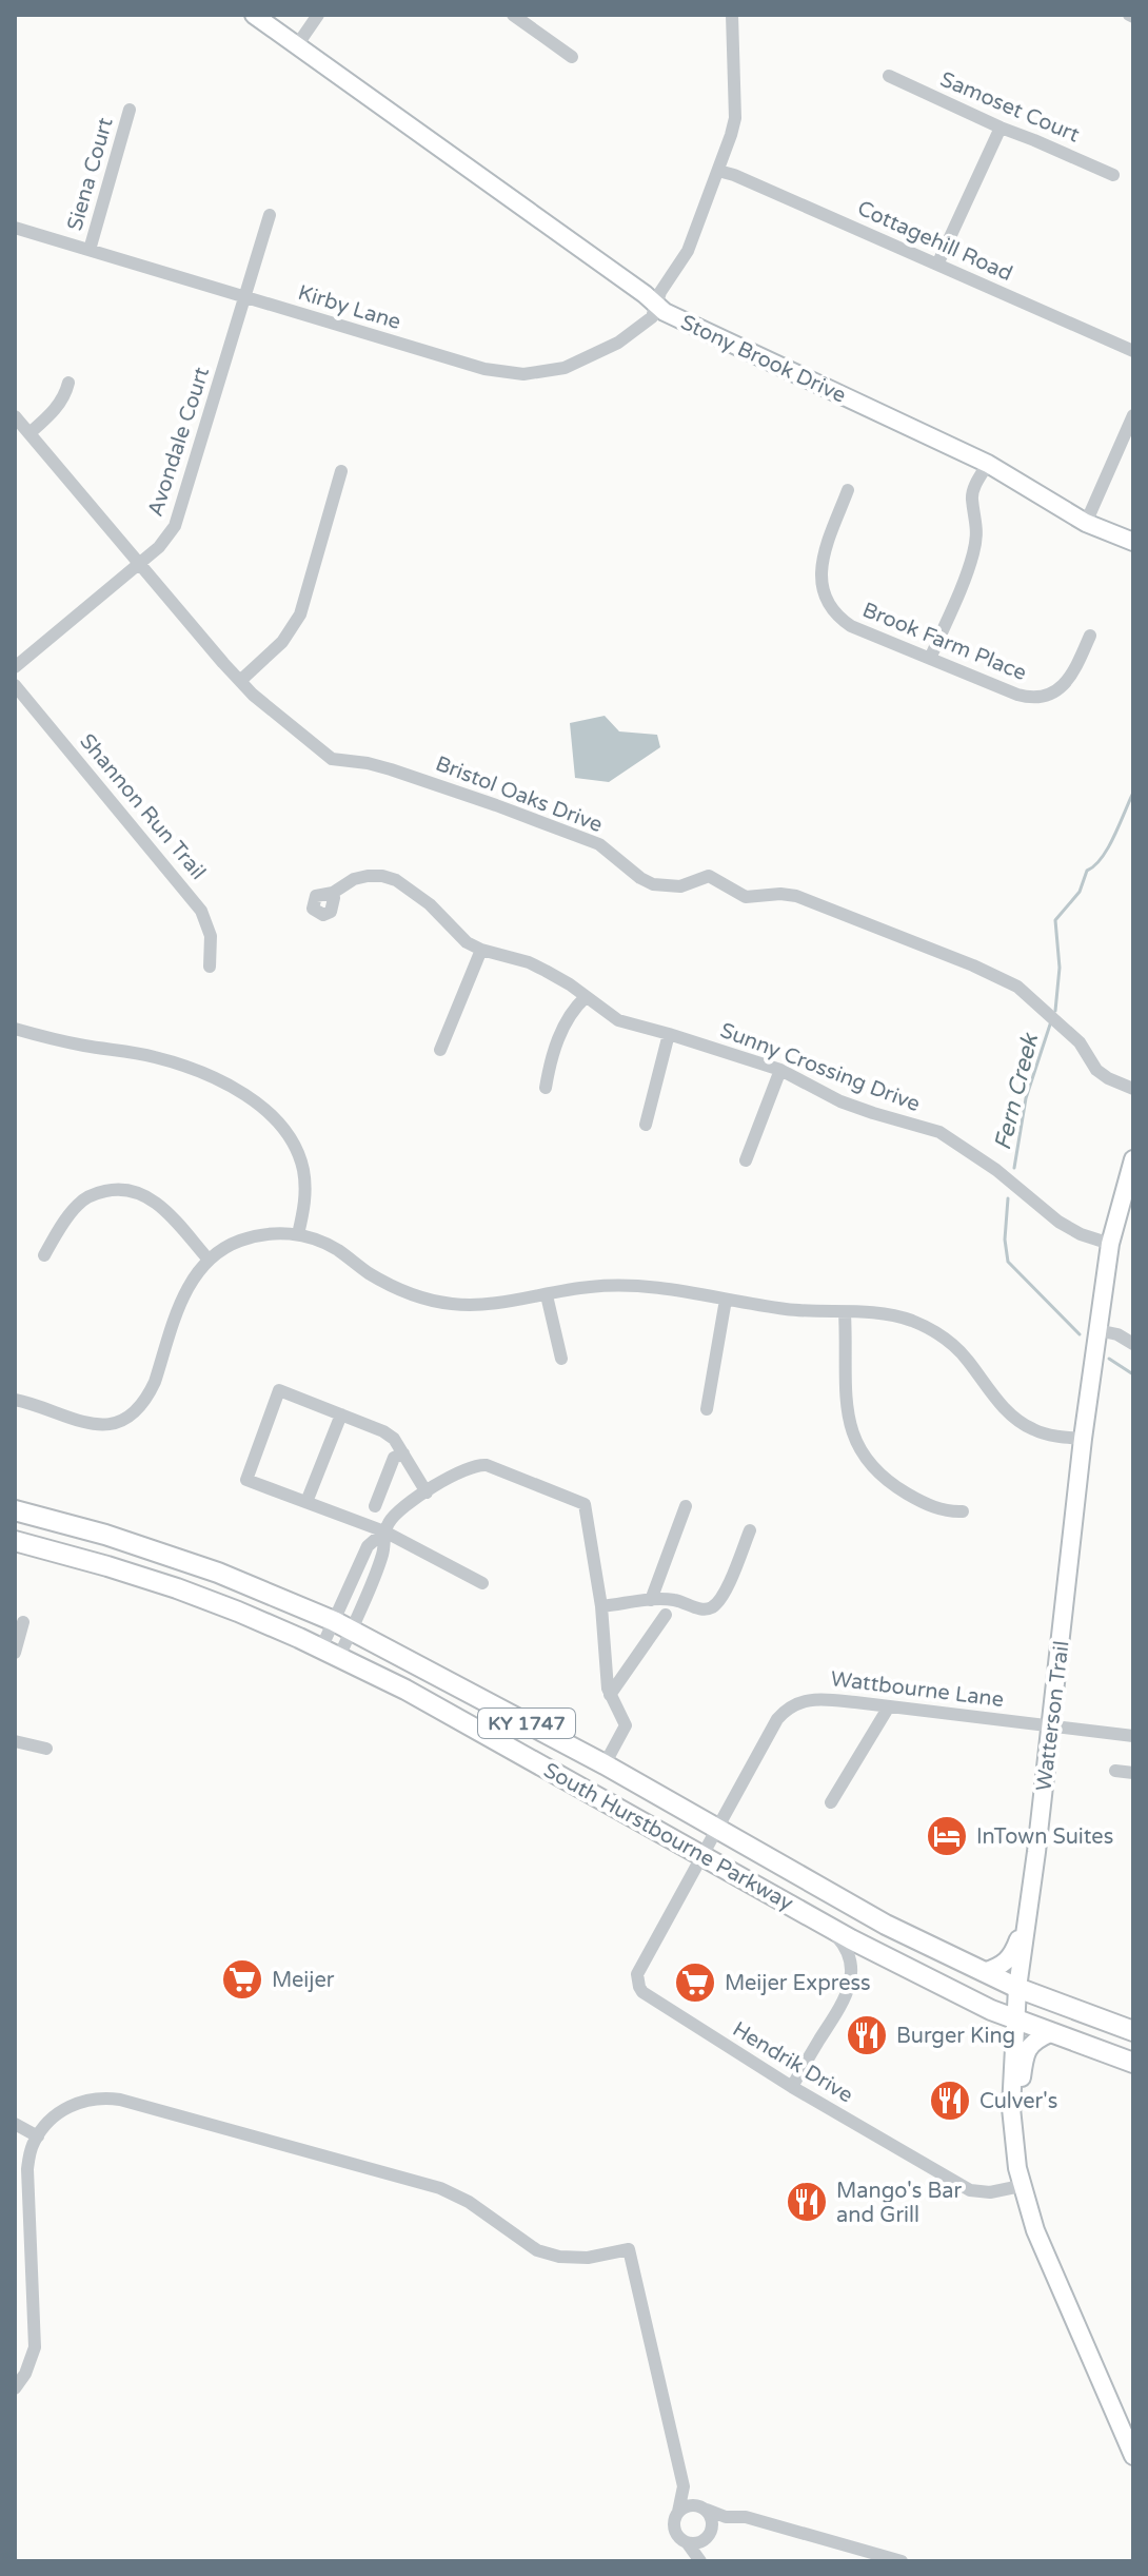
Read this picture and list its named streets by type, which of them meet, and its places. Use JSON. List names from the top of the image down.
{
  "streets": {
    "main road": [
      "Stony Brook Drive",
      "Watterson Trail",
      "KY 1747",
      "South Hurstbourne Parkway"
    ],
    "street": [
      "Samoset Court",
      "Siena Court",
      "Cottagehill Road",
      "Kirby Lane",
      "Avondale Court",
      "Brook Farm Place",
      "Bristol Oaks Drive",
      "Shannon Run Trail",
      "Sunny Crossing Drive",
      "Wattbourne Lane",
      "Hendrik Drive"
    ]
  },
  "crossings": [
    ["Siena Court", "Kirby Lane"],
    ["Cottagehill Road", "Kirby Lane"],
    ["Kirby Lane", "Stony Brook Drive"],
    ["Kirby Lane", "Avondale Court"],
    ["Avondale Court", "Bristol Oaks Drive"],
    ["Sunny Crossing Drive", "Watterson Trail"],
    ["Wattbourne Lane", "Watterson Trail"],
    ["Wattbourne Lane", "South Hurstbourne Parkway"],
    ["Wattbourne Lane", "Hendrik Drive"],
    ["Watterson Trail", "South Hurstbourne Parkway"],
    ["Watterson Trail", "Hendrik Drive"],
    ["South Hurstbourne Parkway", "Hendrik Drive"]
  ],
  "water": ["Fern Creek"],
  "places": {
    "hotel": ["InTown Suites"],
    "supermarket": ["Meijer", "Meijer Express"],
    "restaurant": ["Burger King", "Culver's", "Mango's Bar and Grill"]
  }
}
